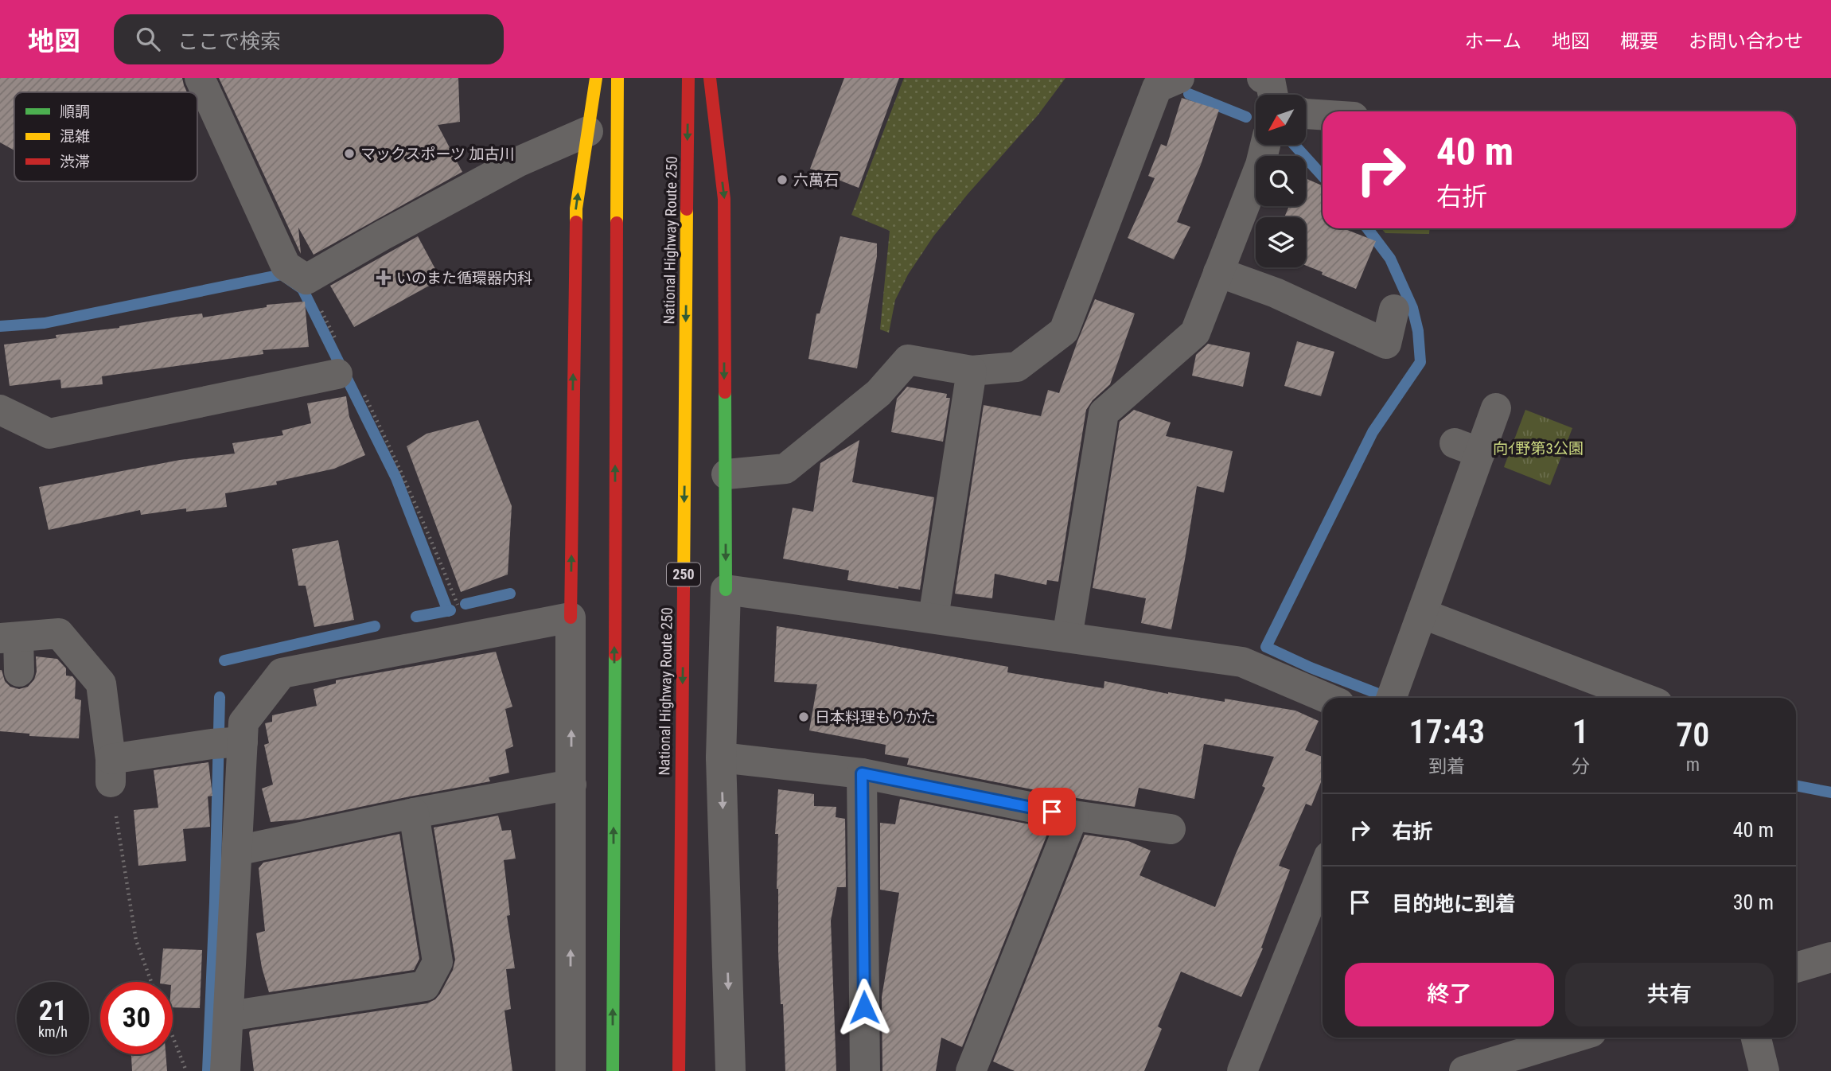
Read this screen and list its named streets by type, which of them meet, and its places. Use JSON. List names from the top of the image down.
{
  "streets": {
    "highway": ["National Highway Route 250", "250"]
  },
  "parks": ["向ｲ野第3公園"],
  "places": {
    "other": ["マックスポーツ 加古川", "六萬石", "日本料理もりかた"],
    "health": ["いのまた循環器内科"]
  },
  "legend": ["順調", "混雑", "渋滞"],
  "north": "bottom left",
  "page": {
    "header": "地図",
    "search": "ここで検索",
    "nav": [
      "ホーム",
      "地図",
      "概要",
      "お問い合わせ"
    ],
    "turn": ["40 m", "右折"],
    "eta": [
      "17:43",
      "到着",
      "1",
      "分",
      "70",
      "m"
    ],
    "list": [
      {
        "name": "右折",
        "value": "40 m"
      },
      {
        "name": "目的地に到着",
        "value": "30 m"
      }
    ],
    "buttons": ["終了", "共有"],
    "speed": "21 km/h",
    "limit": "30"
  }
}
